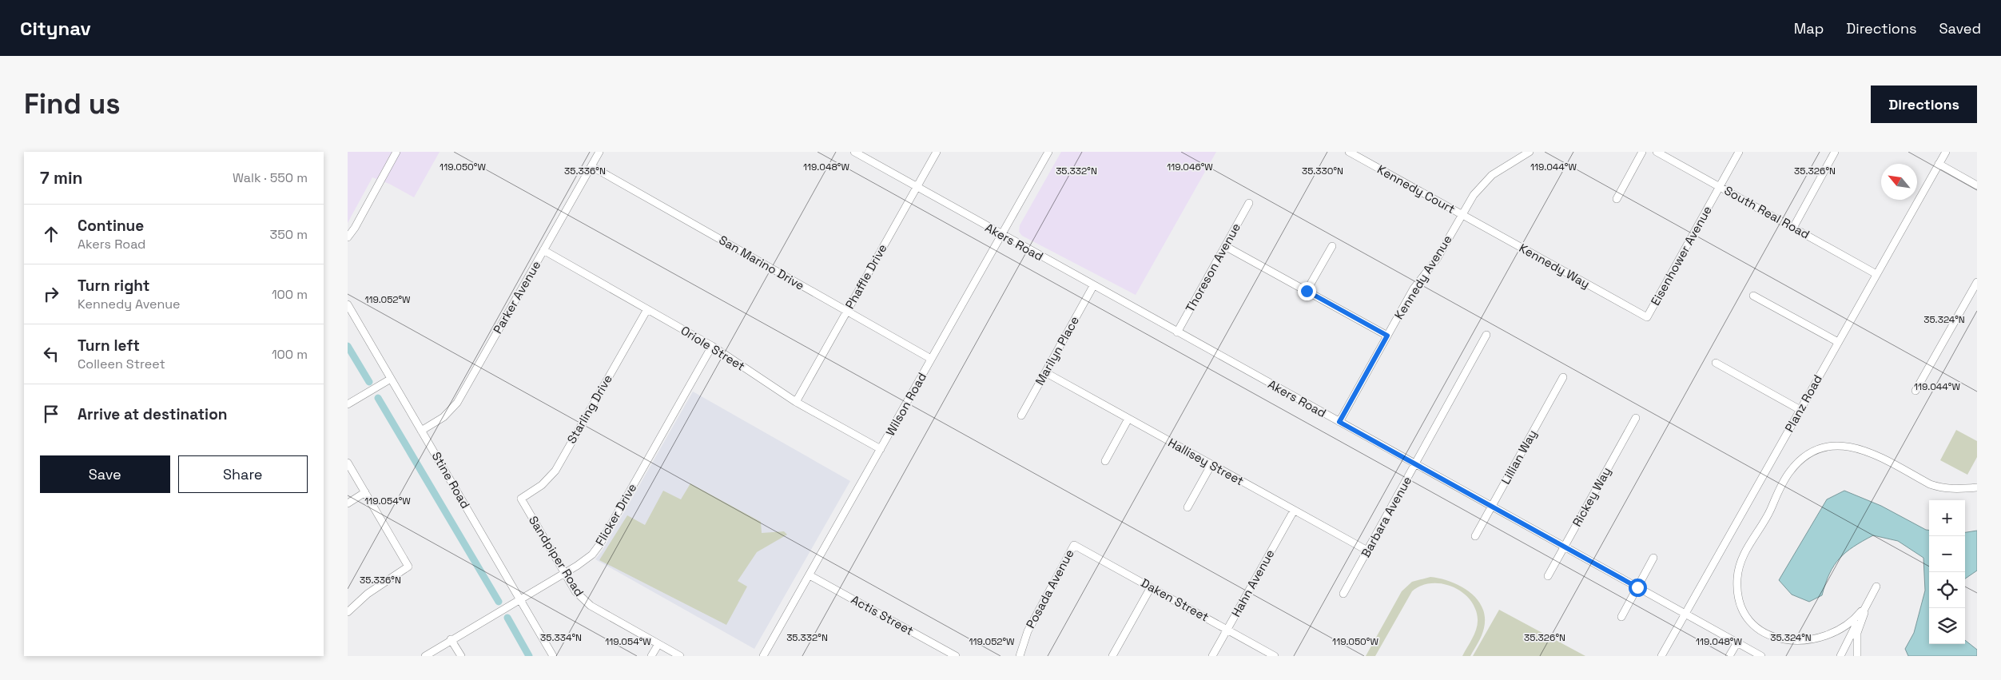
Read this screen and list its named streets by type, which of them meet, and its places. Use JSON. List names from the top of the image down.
{
  "streets": {
    "street": [
      "Kennedy Court",
      "South Real Road",
      "Akers Road",
      "Eisenhower Avenue",
      "San Marino Drive",
      "Kennedy Way",
      "Thoreson Avenue",
      "Phaffle Drive",
      "Kennedy Avenue",
      "Parker Avenue",
      "Oriole Street",
      "Marilyn Place",
      "Planz Road",
      "Wilson Road",
      "Starling Drive",
      "Lillian Way",
      "Hallisey Street",
      "Stine Road",
      "Rickey Way",
      "Flicker Drive",
      "Barbara Avenue",
      "Sandpiper Road",
      "Hahn Avenue",
      "Posada Avenue",
      "Daken Street",
      "Actis Street"
    ]
  },
  "crossings": [
    ["Kennedy Court", "Kennedy Way"],
    ["Kennedy Court", "Kennedy Avenue"],
    ["South Real Road", "Eisenhower Avenue"],
    ["South Real Road", "Planz Road"],
    ["Akers Road", "Thoreson Avenue"],
    ["Akers Road", "Phaffle Drive"],
    ["Akers Road", "Kennedy Avenue"],
    ["Akers Road", "Marilyn Place"],
    ["Akers Road", "Planz Road"],
    ["Akers Road", "Wilson Road"],
    ["Akers Road", "Lillian Way"],
    ["Akers Road", "Rickey Way"],
    ["Akers Road", "Barbara Avenue"],
    ["Eisenhower Avenue", "Kennedy Way"],
    ["San Marino Drive", "Phaffle Drive"],
    ["San Marino Drive", "Parker Avenue"],
    ["San Marino Drive", "Wilson Road"],
    ["Kennedy Way", "Kennedy Avenue"],
    ["Phaffle Drive", "Oriole Street"],
    ["Parker Avenue", "Oriole Street"],
    ["Parker Avenue", "Stine Road"],
    ["Oriole Street", "Wilson Road"],
    ["Oriole Street", "Starling Drive"],
    ["Oriole Street", "Flicker Drive"],
    ["Marilyn Place", "Hallisey Street"],
    ["Wilson Road", "Actis Street"],
    ["Starling Drive", "Sandpiper Road"],
    ["Hallisey Street", "Barbara Avenue"],
    ["Hallisey Street", "Hahn Avenue"],
    ["Stine Road", "Flicker Drive"],
    ["Flicker Drive", "Sandpiper Road"],
    ["Hahn Avenue", "Daken Street"],
    ["Posada Avenue", "Daken Street"]
  ],
  "north": "top left",
  "page": {
    "header": "Citynav",
    "nav": ["Map", "Directions", "Saved"],
    "buttons": [
      "Directions",
      ["Save", "Share"]
    ],
    "title": "Find us",
    "heading": ["7 min", "Walk · 550 m"],
    "list": [
      ["Continue", "Akers Road", "350 m"],
      ["Turn right", "Kennedy Avenue", "100 m"],
      ["Turn left", "Colleen Street", "100 m"],
      "Arrive at destination"
    ],
    "map_buttons": ["+", "−"]
  },
  "coordinates": [
    "119.050°W",
    "119.048°W",
    "119.046°W",
    "119.044°W",
    "35.336°N",
    "35.332°N",
    "35.330°N",
    "35.326°N",
    "119.052°W",
    "35.324°N",
    "119.054°W",
    "35.334°N"
  ]
}
